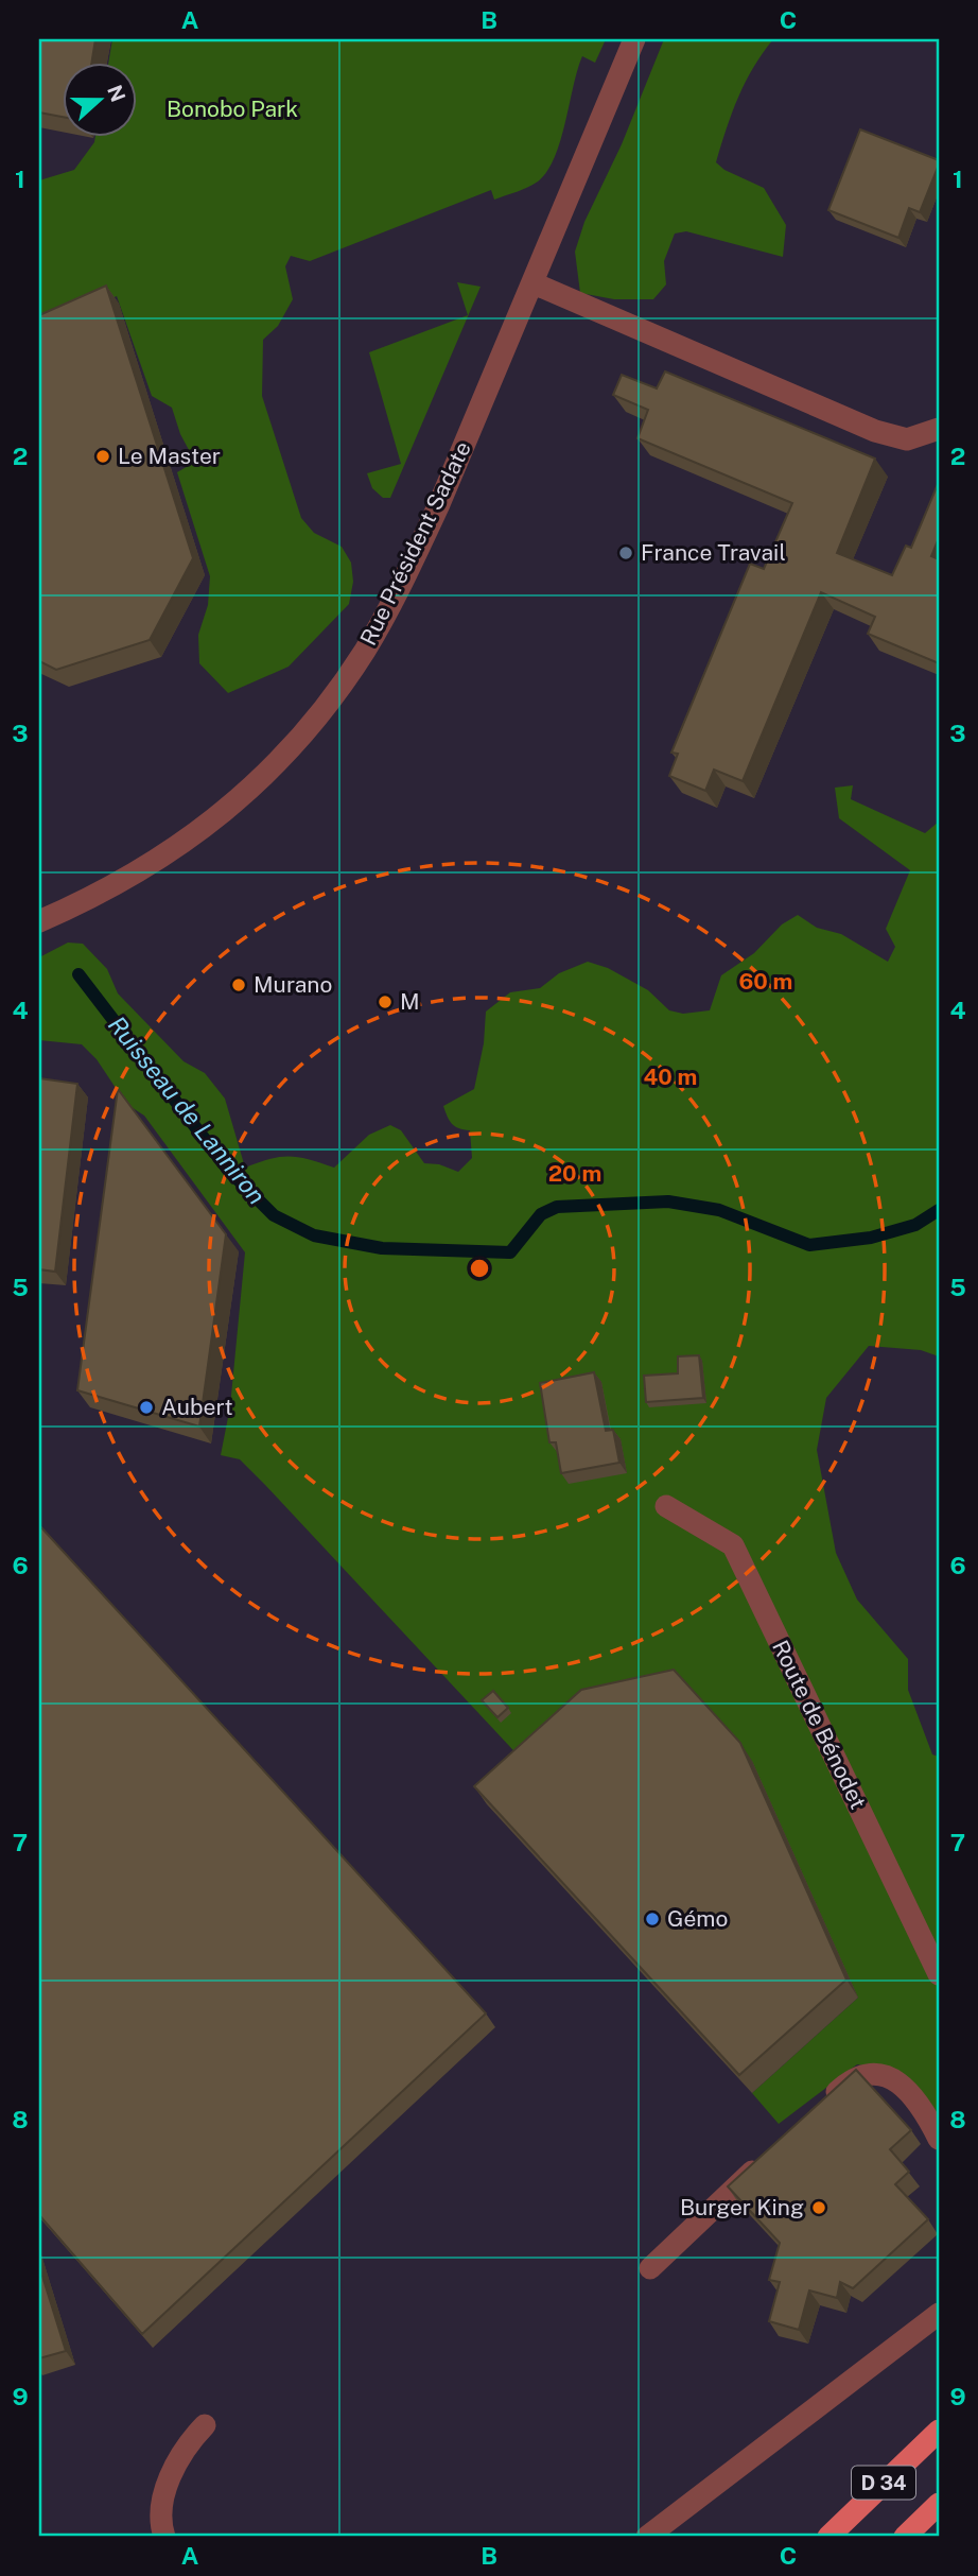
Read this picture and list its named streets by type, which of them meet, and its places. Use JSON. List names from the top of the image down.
{
  "streets": {
    "main road": ["D 34"],
    "street": ["Rue Président Sadate", "Route de Bénodet"]
  },
  "water": ["Ruisseau de Lanniron"],
  "parks": ["Bonobo Park"],
  "places": [
    "Le Master",
    "France Travail",
    "Murano",
    "M",
    "Aubert",
    "Gémo",
    "Burger King"
  ],
  "north": "right",
  "grid": {
    "columns": ["A", "B", "C"],
    "rows": [
      "1",
      "2",
      "3",
      "4",
      "5",
      "6",
      "7",
      "8",
      "9"
    ]
  },
  "rings": ["60 m", "40 m", "20 m"]
}
